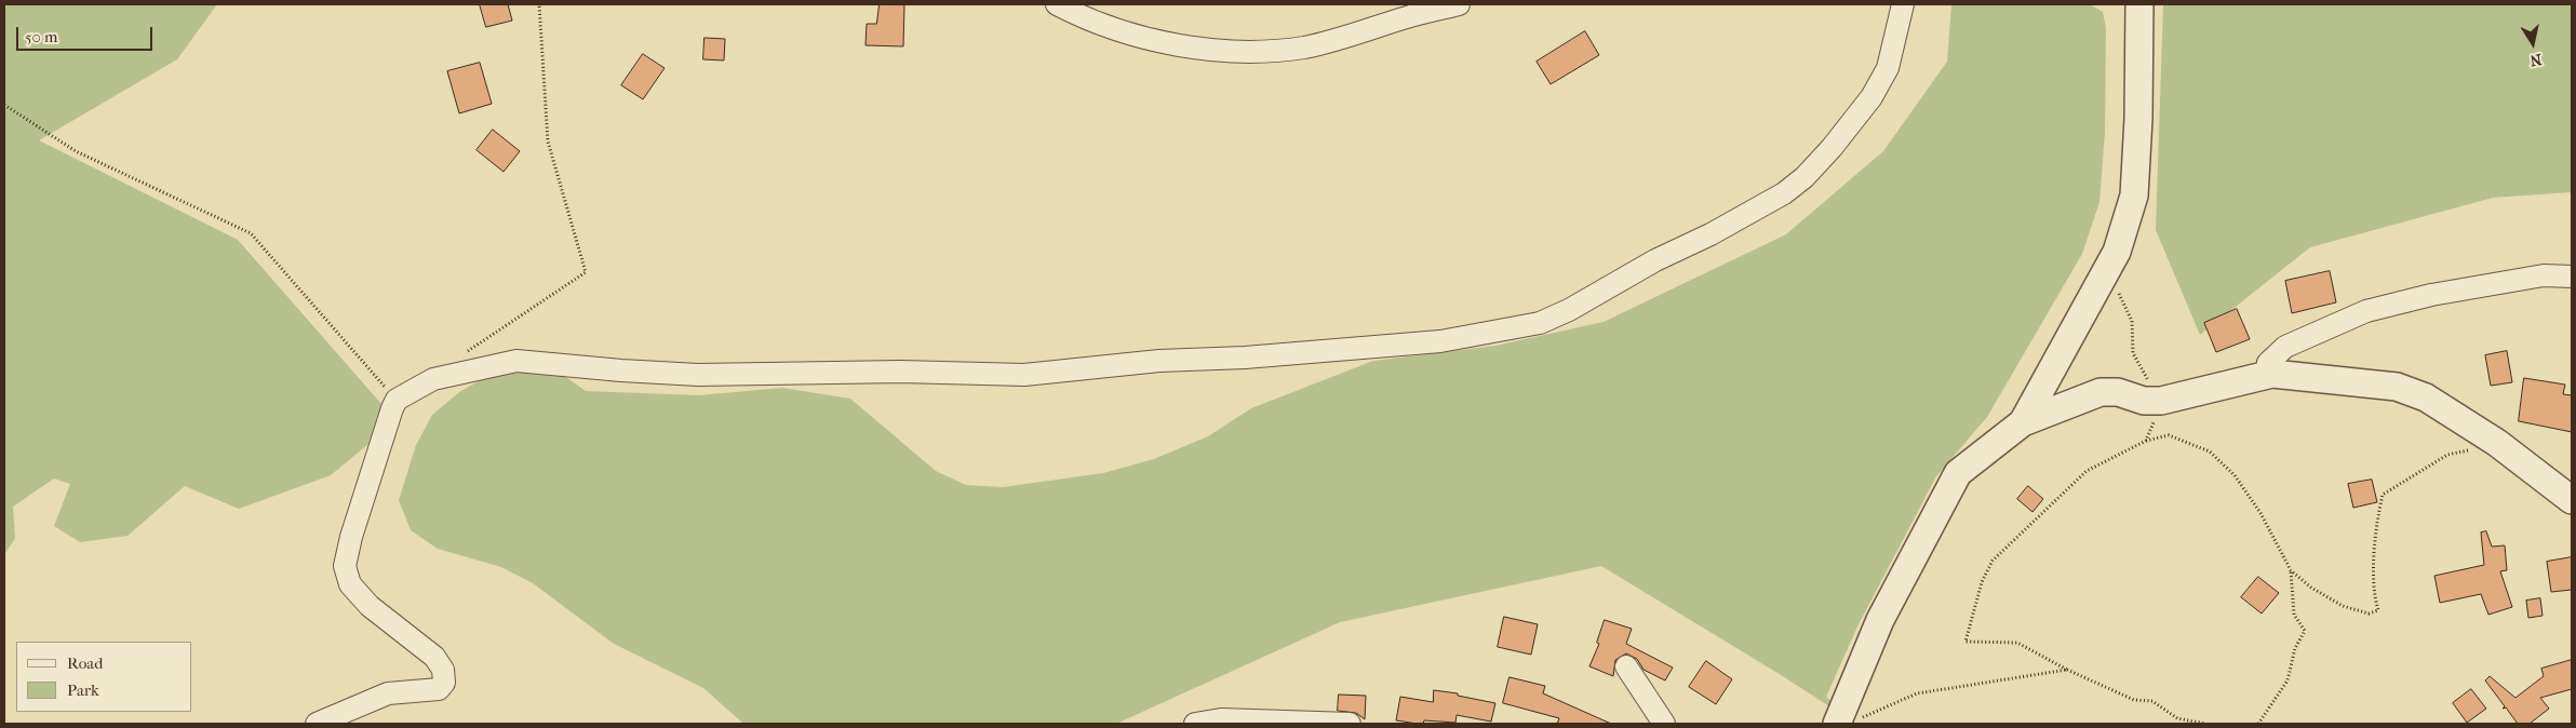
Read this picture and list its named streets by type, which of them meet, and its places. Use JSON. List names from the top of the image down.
{
  "legend": ["Road", "Park"],
  "scale_bar": "50 m",
  "north": "bottom"
}
